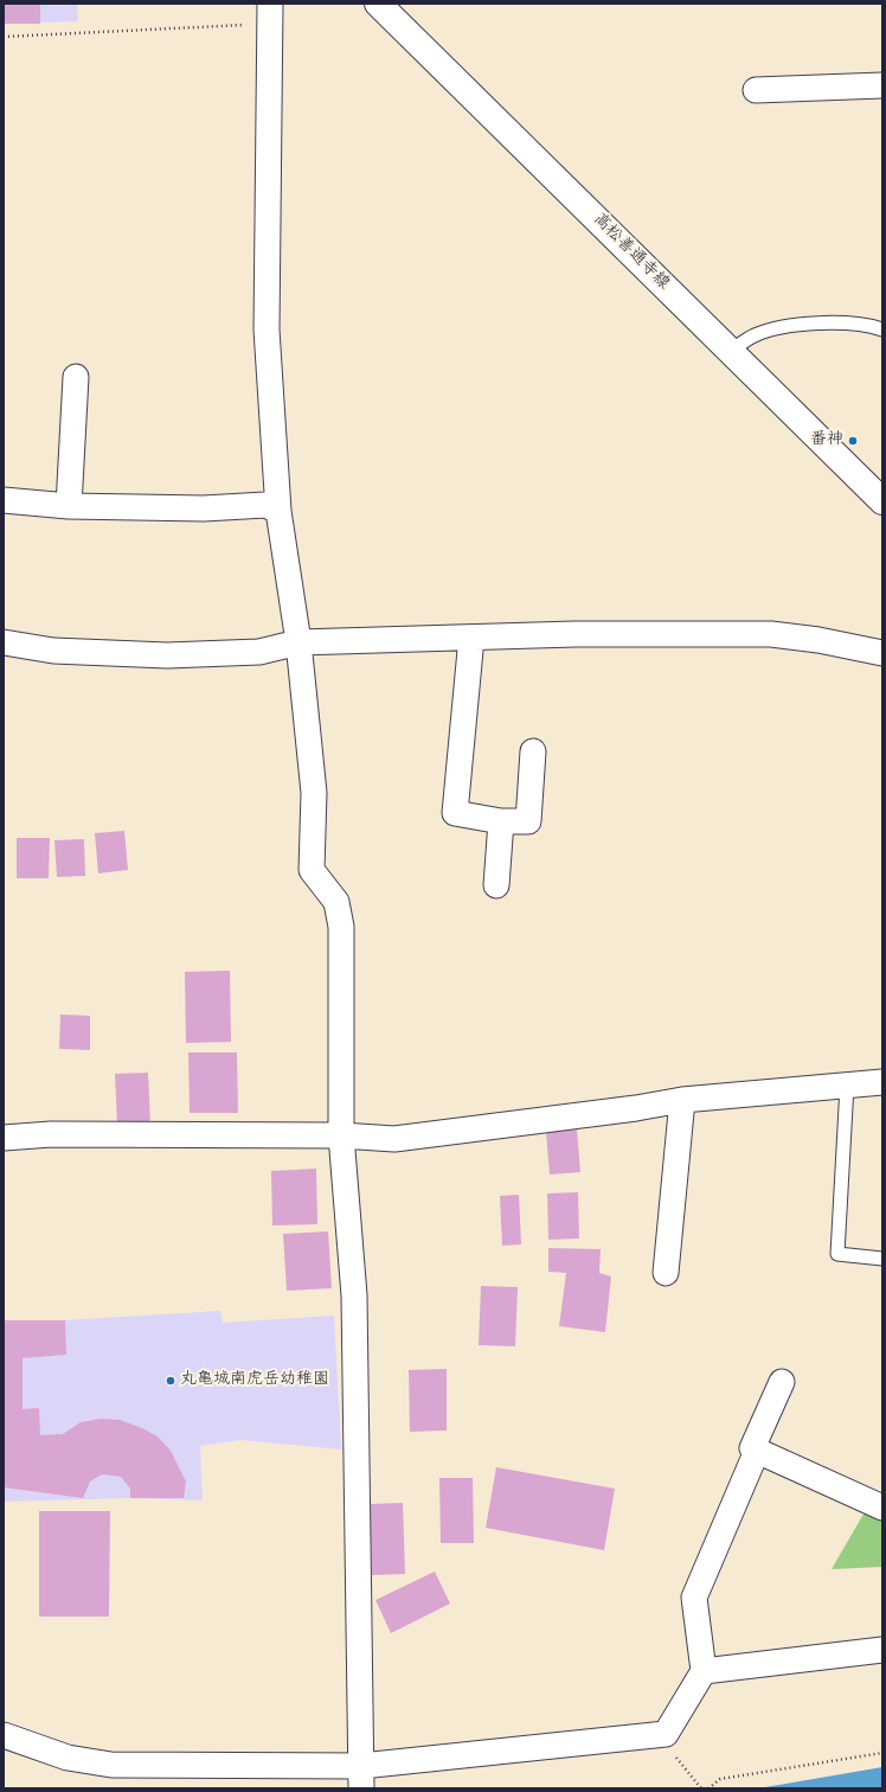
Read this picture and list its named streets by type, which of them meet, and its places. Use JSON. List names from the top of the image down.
{
  "streets": {
    "main road": ["高松善通寺線"]
  },
  "places": ["番神", "丸亀城南虎岳幼稚園"]
}
